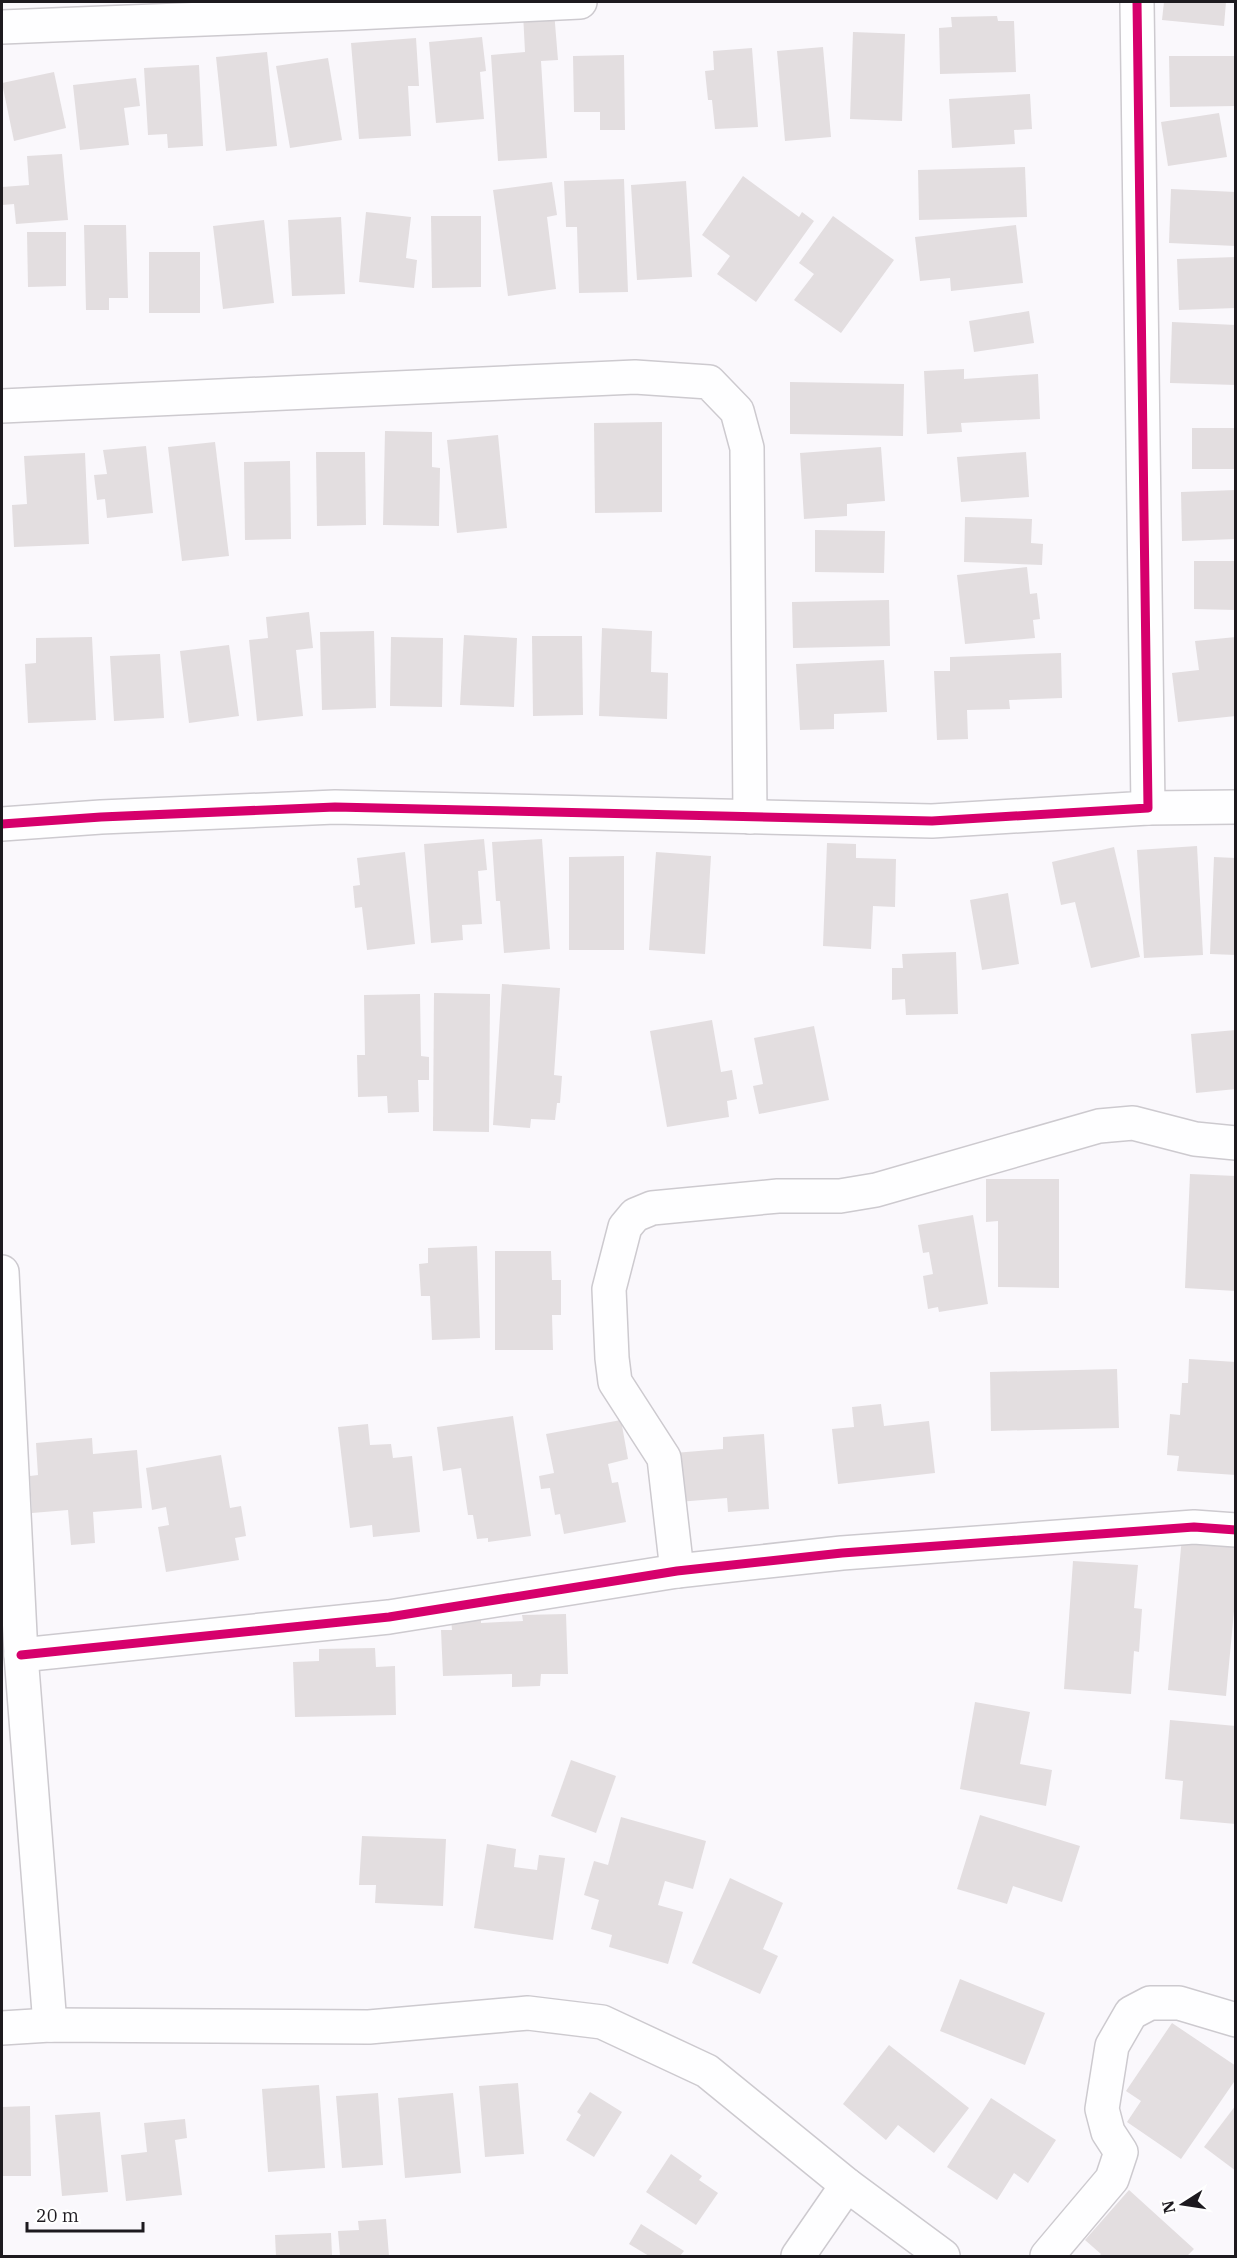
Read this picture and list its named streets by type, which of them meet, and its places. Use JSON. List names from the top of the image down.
{
  "scale_bar": "20 m",
  "north": "left"
}
